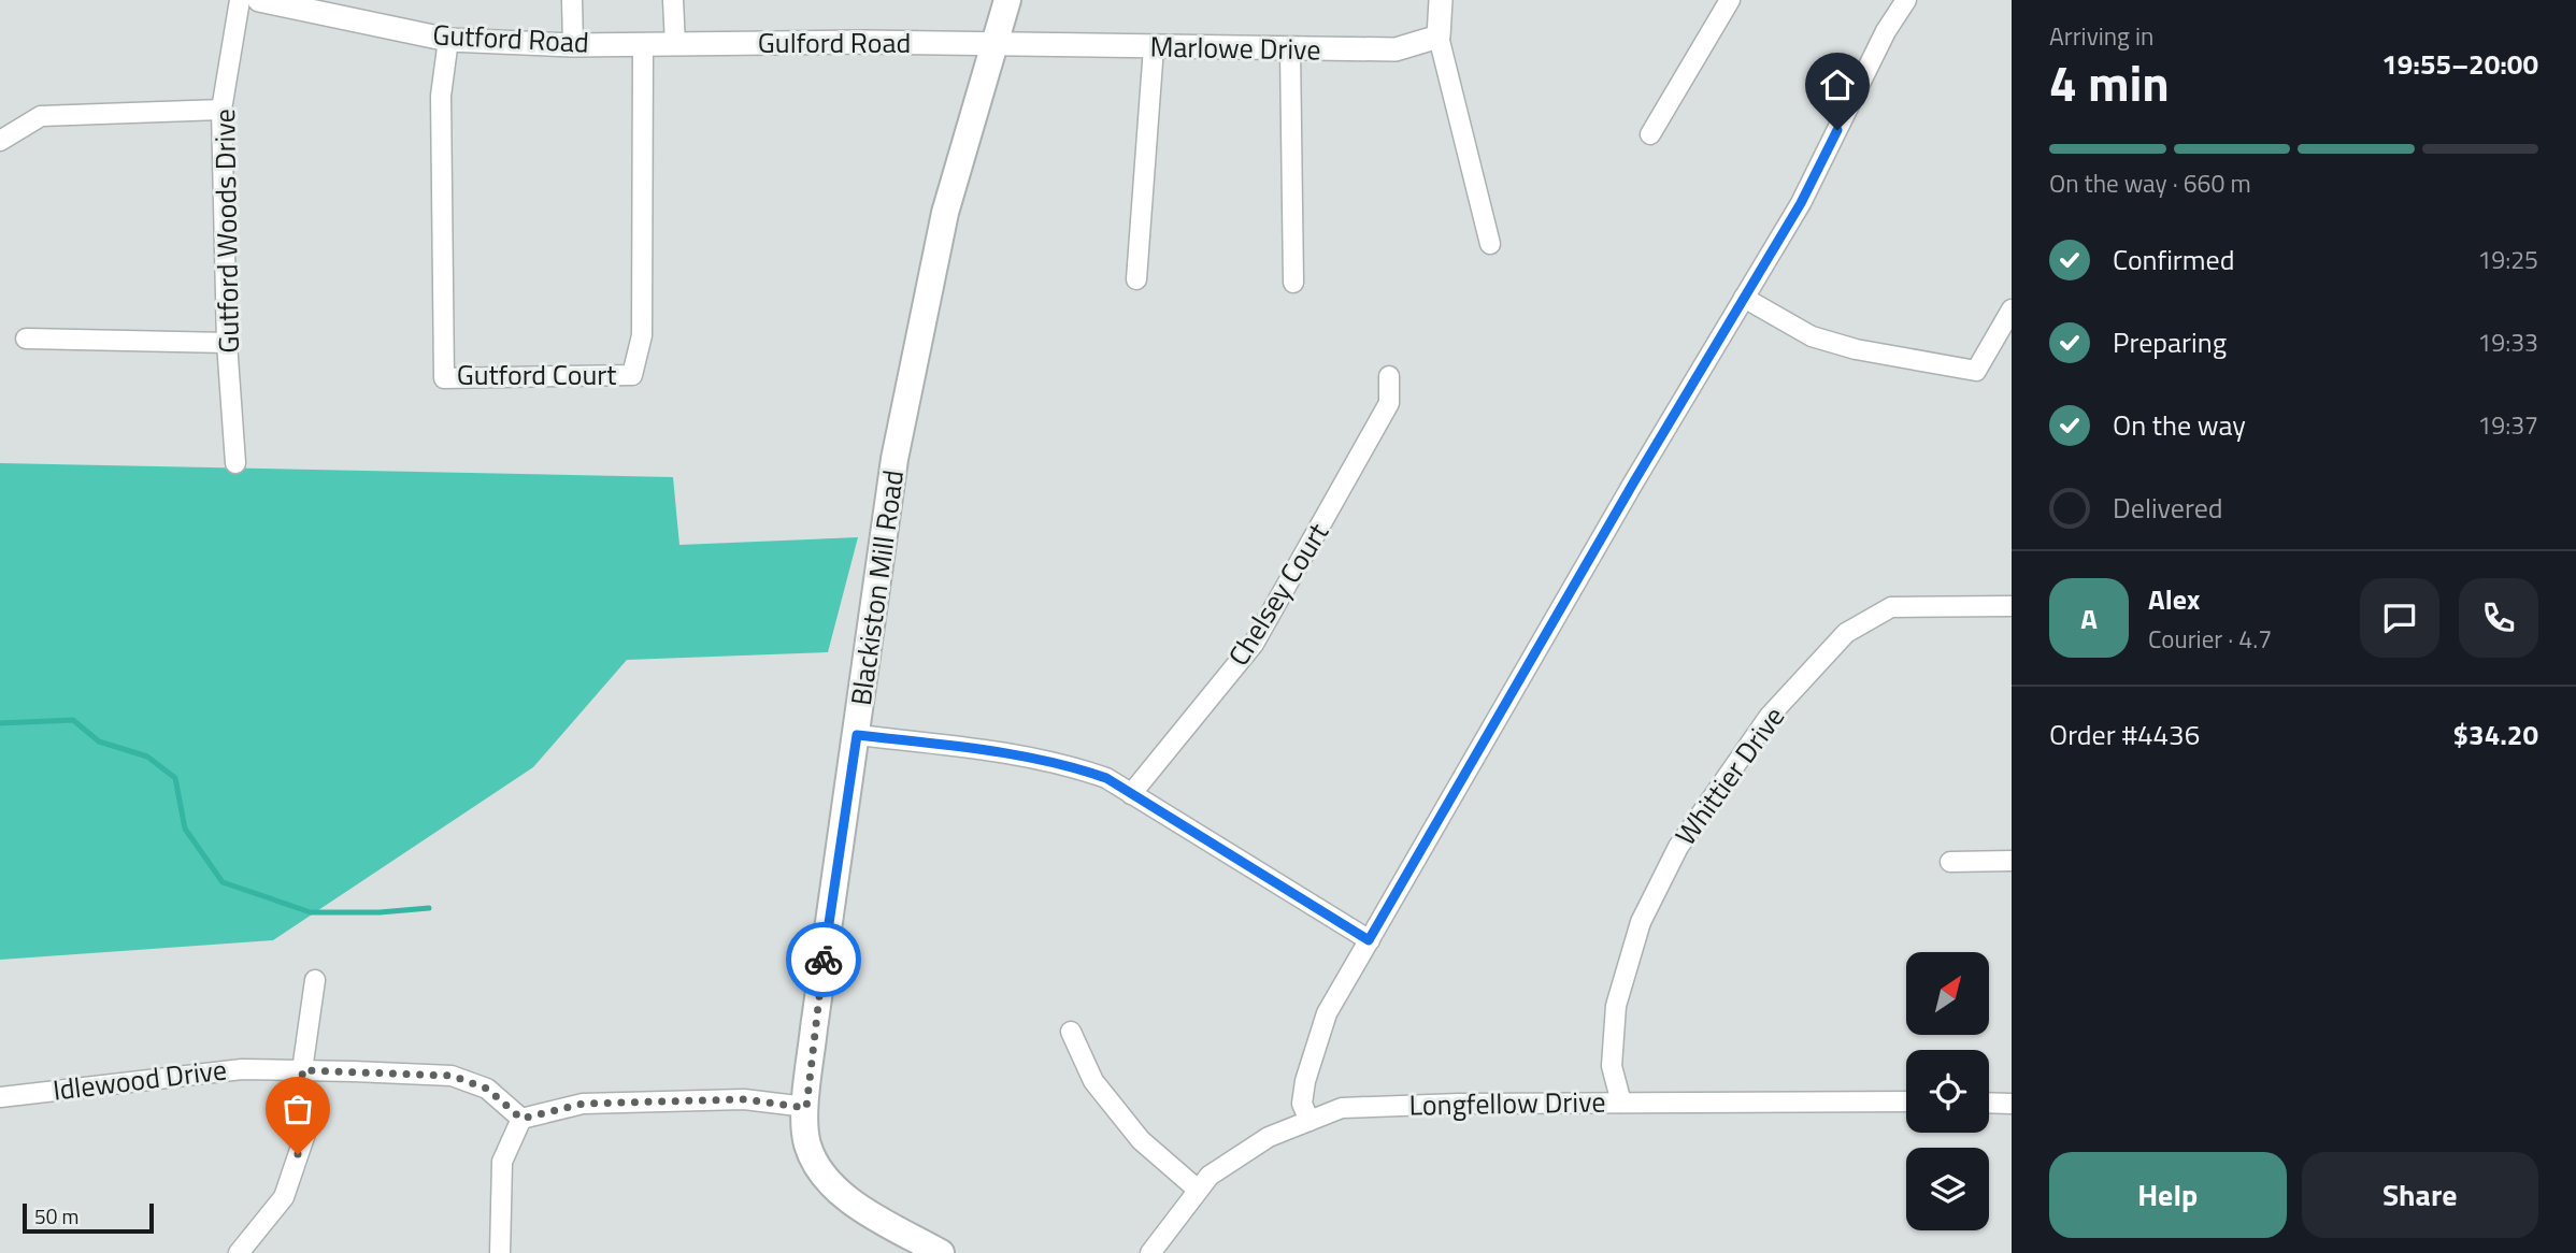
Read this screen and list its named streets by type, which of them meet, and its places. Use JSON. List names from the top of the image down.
{
  "streets": {
    "main road": ["Blackiston Mill Road"],
    "street": [
      "Gutford Road",
      "Gulford Road",
      "Marlowe Drive",
      "Gutford Woods Drive",
      "Gutford Court",
      "Chelsey Court",
      "Whittier Drive",
      "Idlewood Drive",
      "Longfellow Drive"
    ]
  },
  "crossings": [
    ["Gutford Road", "Gulford Road"],
    ["Gutford Road", "Gutford Court"],
    ["Gulford Road", "Marlowe Drive"],
    ["Gulford Road", "Blackiston Mill Road"],
    ["Marlowe Drive", "Blackiston Mill Road"],
    ["Whittier Drive", "Longfellow Drive"]
  ],
  "scale_bar": "50 m",
  "north": "top right",
  "page": {
    "heading": ["4 min", "Arriving in", "19:55–20:00"],
    "panel": [
      "Alex",
      "Courier · 4.7",
      "Order #4436",
      "$34.20"
    ],
    "bar": "On the way · 660 m",
    "list": [
      ["Confirmed", "19:25"],
      ["Preparing", "19:33"],
      ["On the way", "19:37"],
      "Delivered"
    ],
    "round": "A",
    "buttons": ["Help", "Share"],
    "scale": "50 m"
  }
}
